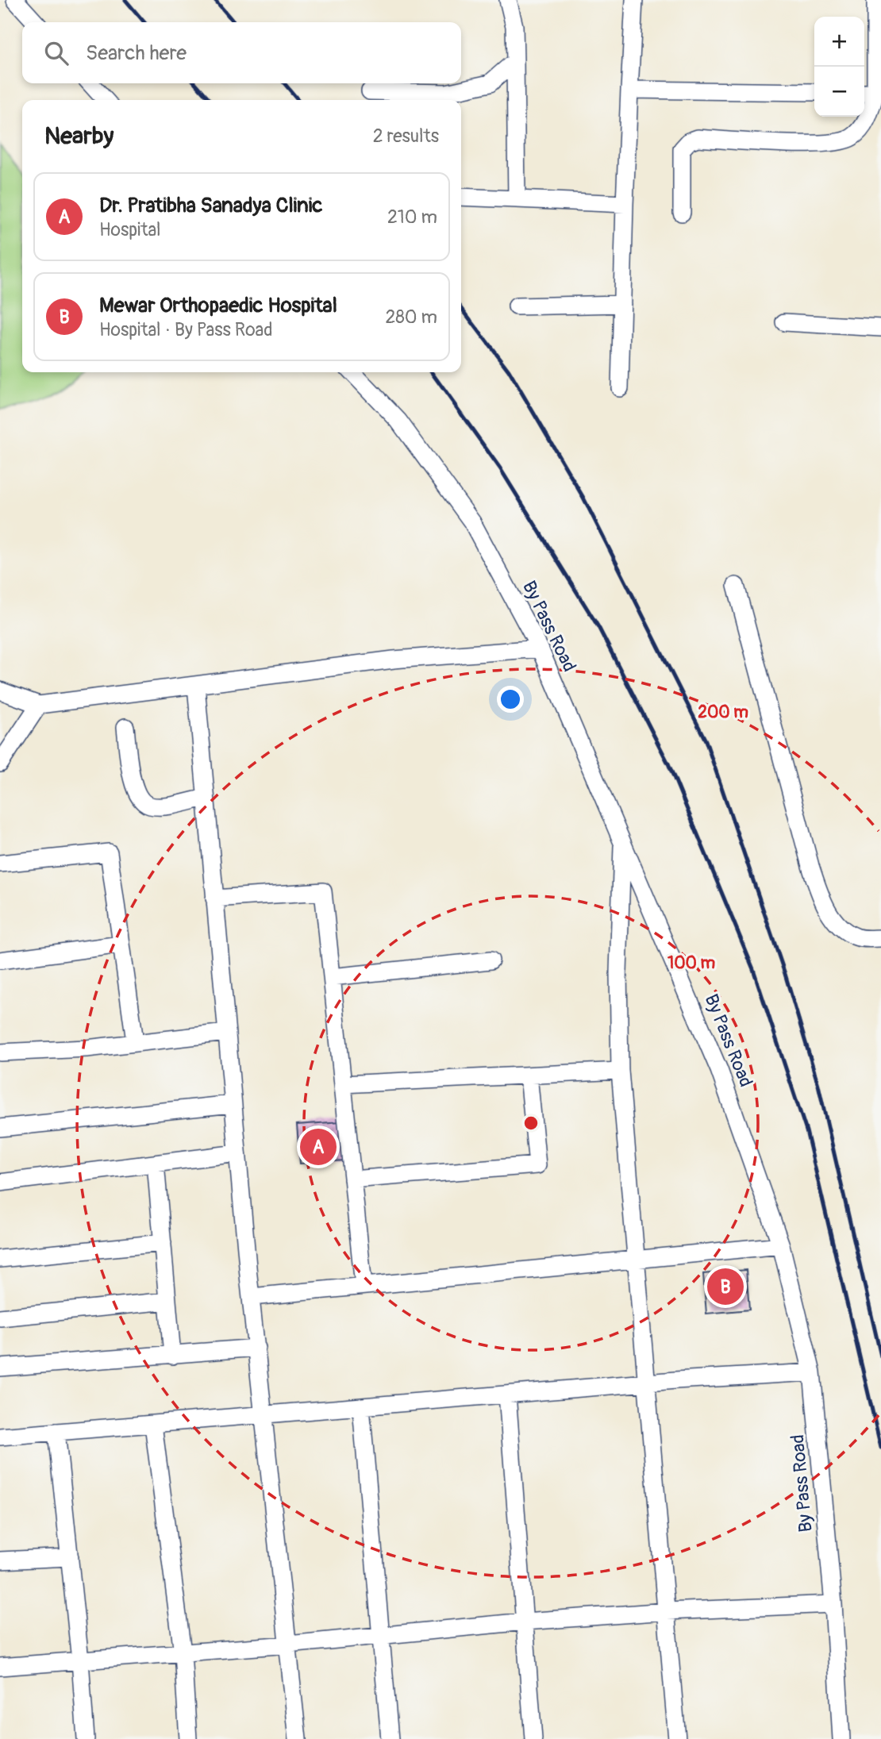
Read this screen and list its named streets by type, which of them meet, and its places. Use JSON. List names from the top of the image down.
{
  "streets": {
    "street": ["By Pass Road"]
  },
  "page": {
    "map_buttons": ["+", "−"],
    "search": "Search here",
    "heading": ["Nearby", "2 results"],
    "list": [
      {
        "mark": "A",
        "name": "Dr. Pratibha Sanadya Clinic",
        "note": "Hospital",
        "value": "210 m"
      },
      {
        "mark": "B",
        "name": "Mewar Orthopaedic Hospital",
        "note": "Hospital · By Pass Road",
        "value": "280 m"
      }
    ],
    "pins": ["A", "B"]
  },
  "rings": ["200 m", "100 m"]
}
